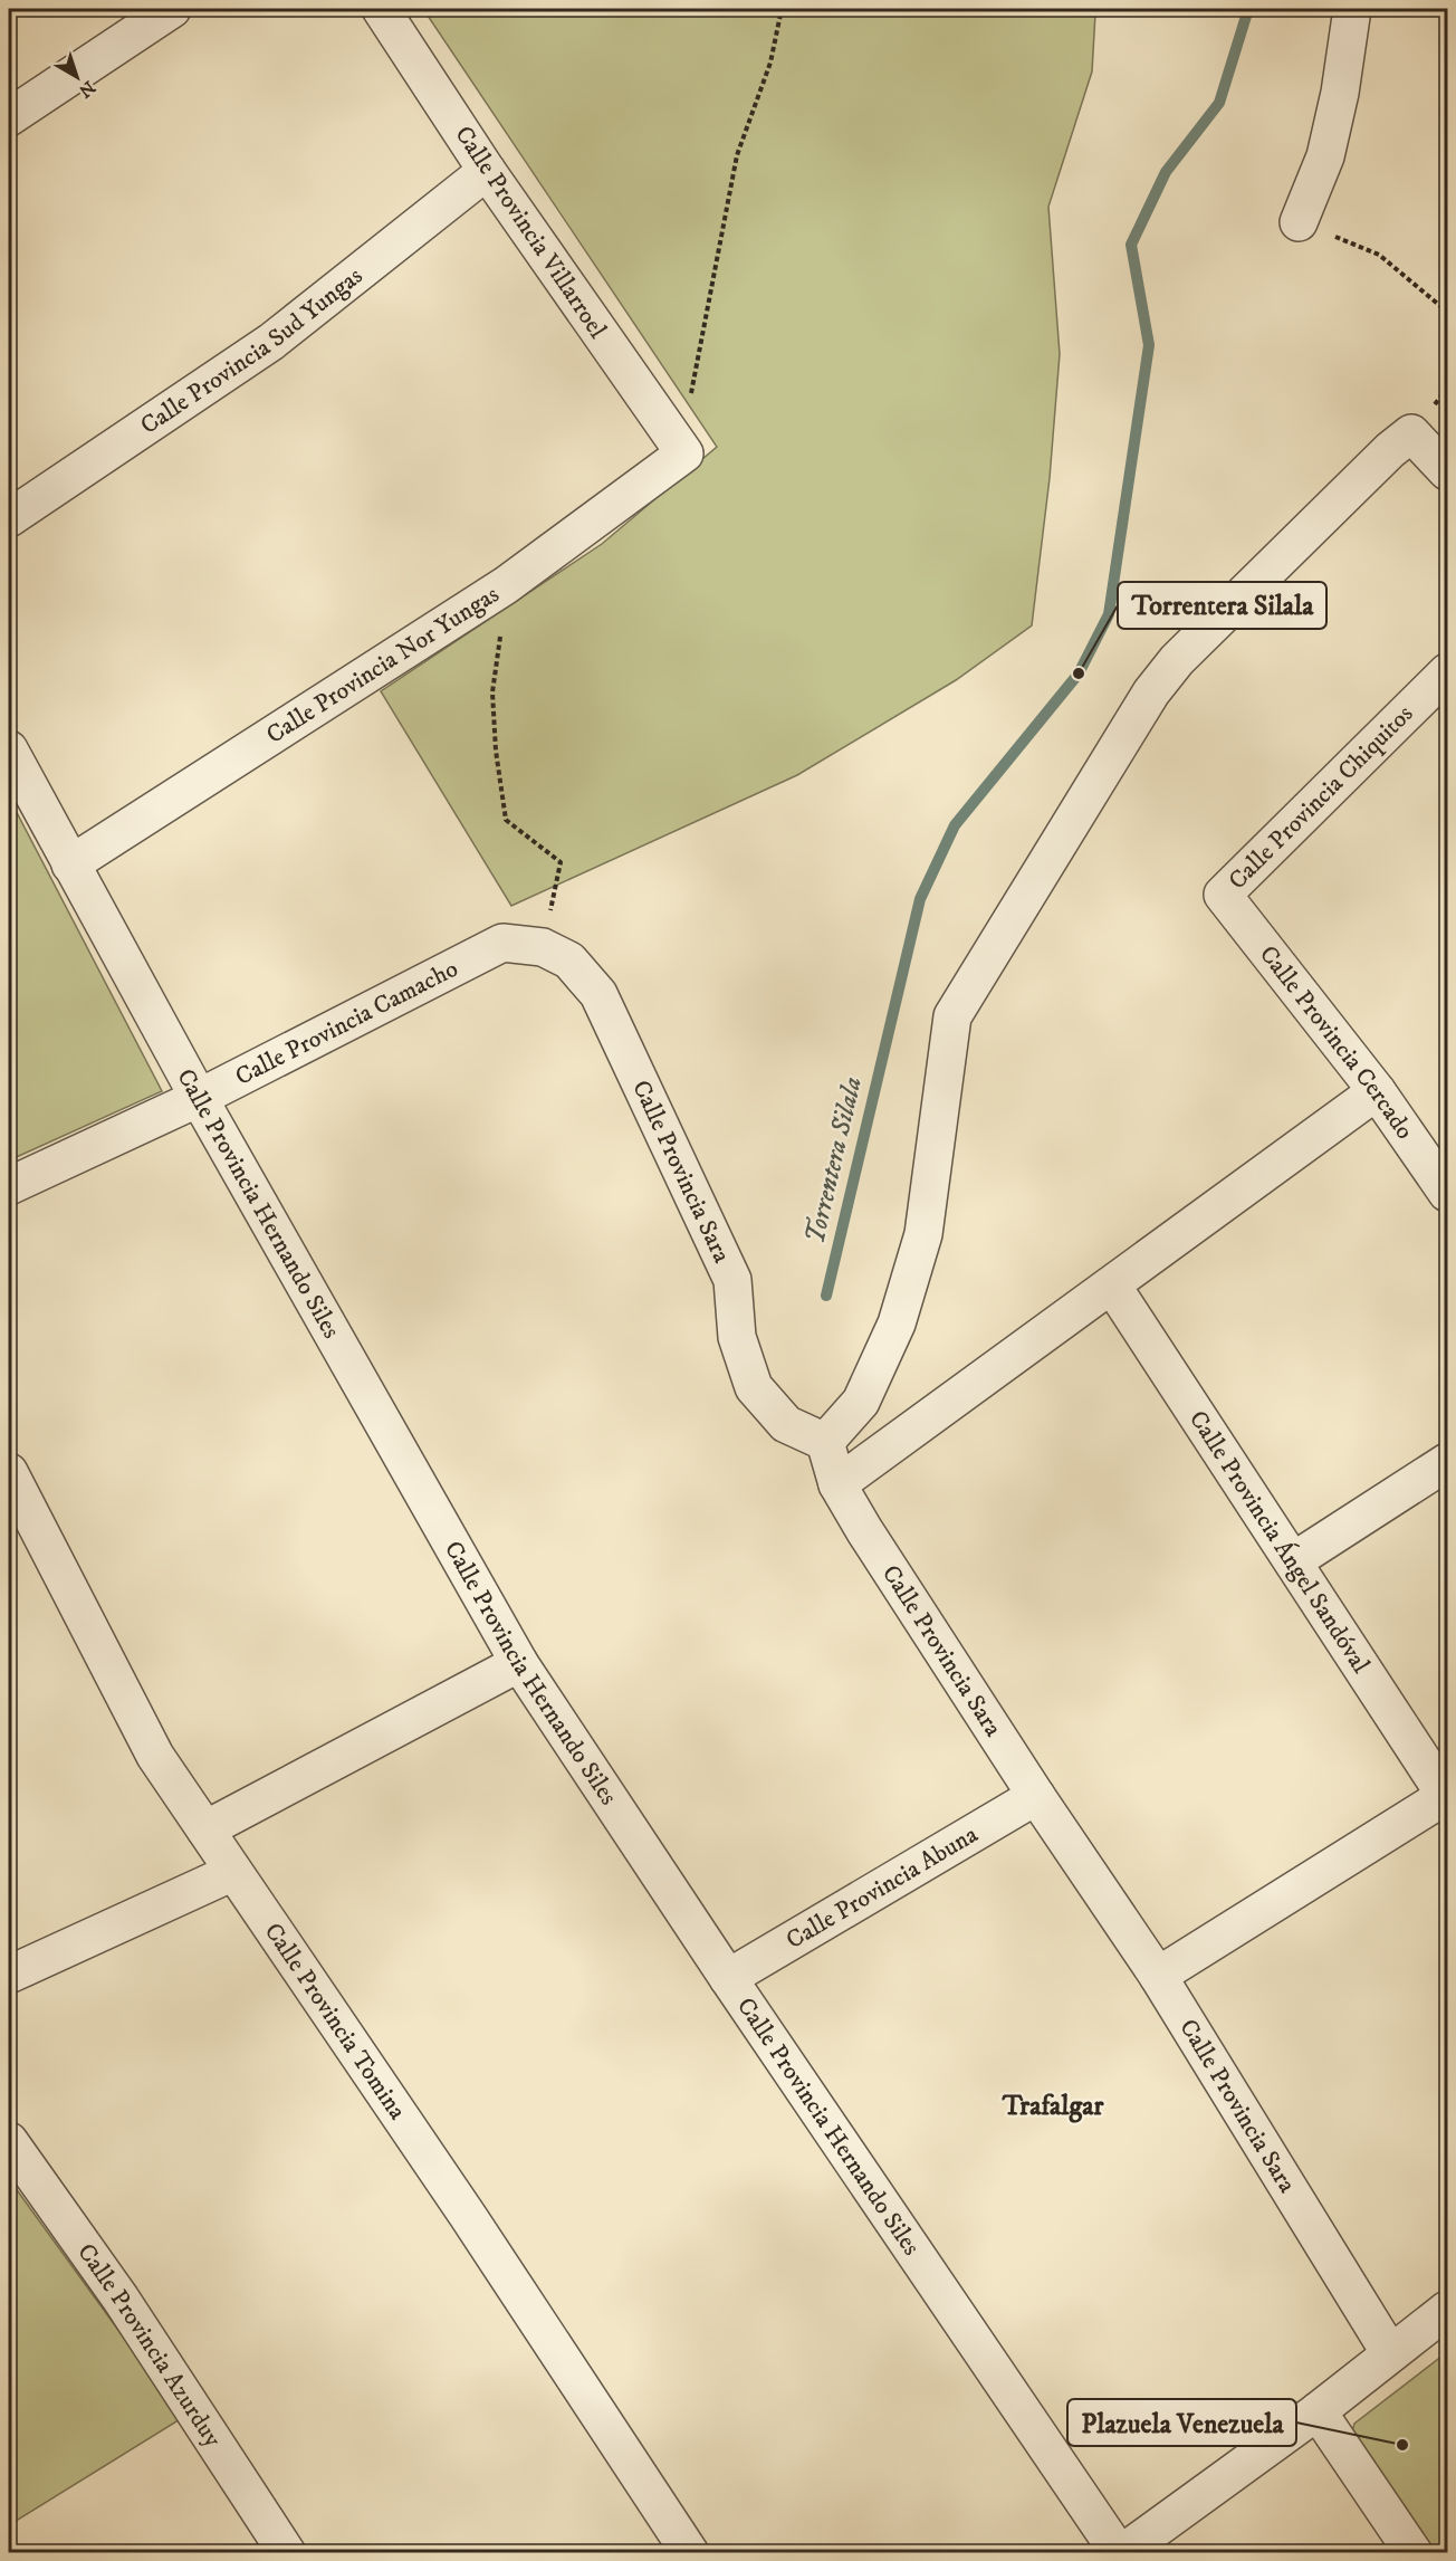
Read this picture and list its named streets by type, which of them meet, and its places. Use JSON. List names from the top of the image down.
{
  "streets": {
    "street": [
      "Calle Provincia Villarroel",
      "Calle Provincia Sud Yungas",
      "Calle Provincia Nor Yungas",
      "Calle Provincia Chiquitos",
      "Calle Provincia Camacho",
      "Calle Provincia Cercado",
      "Calle Provincia Sara",
      "Calle Provincia Hernando Siles",
      "Calle Provincia Ángel Sandóval",
      "Calle Provincia Abuna",
      "Calle Provincia Tomina",
      "Calle Provincia Azurduy"
    ]
  },
  "crossings": [
    ["Calle Provincia Villarroel", "Calle Provincia Sud Yungas"],
    ["Calle Provincia Villarroel", "Calle Provincia Nor Yungas"],
    ["Calle Provincia Nor Yungas", "Calle Provincia Hernando Siles"],
    ["Calle Provincia Chiquitos", "Calle Provincia Cercado"],
    ["Calle Provincia Camacho", "Calle Provincia Sara"],
    ["Calle Provincia Camacho", "Calle Provincia Hernando Siles"],
    ["Calle Provincia Sara", "Calle Provincia Abuna"],
    ["Calle Provincia Hernando Siles", "Calle Provincia Abuna"]
  ],
  "districts": ["Trafalgar"],
  "water": ["Torrentera Silala"],
  "places": ["Torrentera Silala", "Plazuela Venezuela"],
  "north": "bottom right"
}
